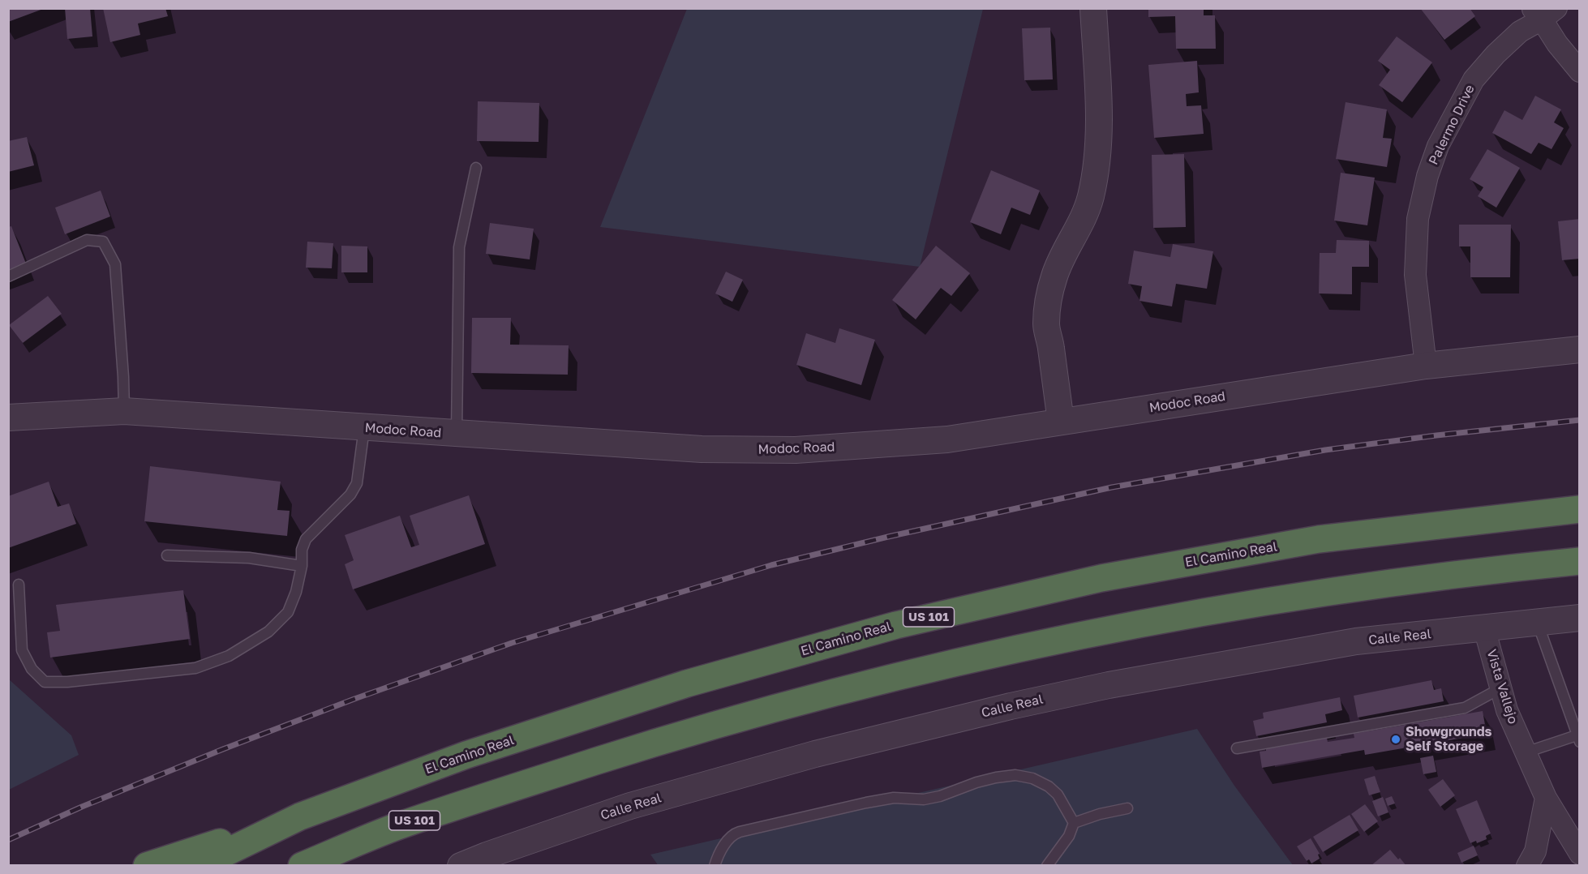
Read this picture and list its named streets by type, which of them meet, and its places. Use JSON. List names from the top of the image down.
{
  "streets": {
    "highway": ["El Camino Real", "US 101"],
    "street": [
      "Palermo Drive",
      "Modoc Road",
      "Calle Real",
      "Vista Vallejo"
    ]
  },
  "crossings": [
    ["Palermo Drive", "Modoc Road"],
    ["Calle Real", "Vista Vallejo"]
  ],
  "places": ["Showgrounds Self Storage"]
}
